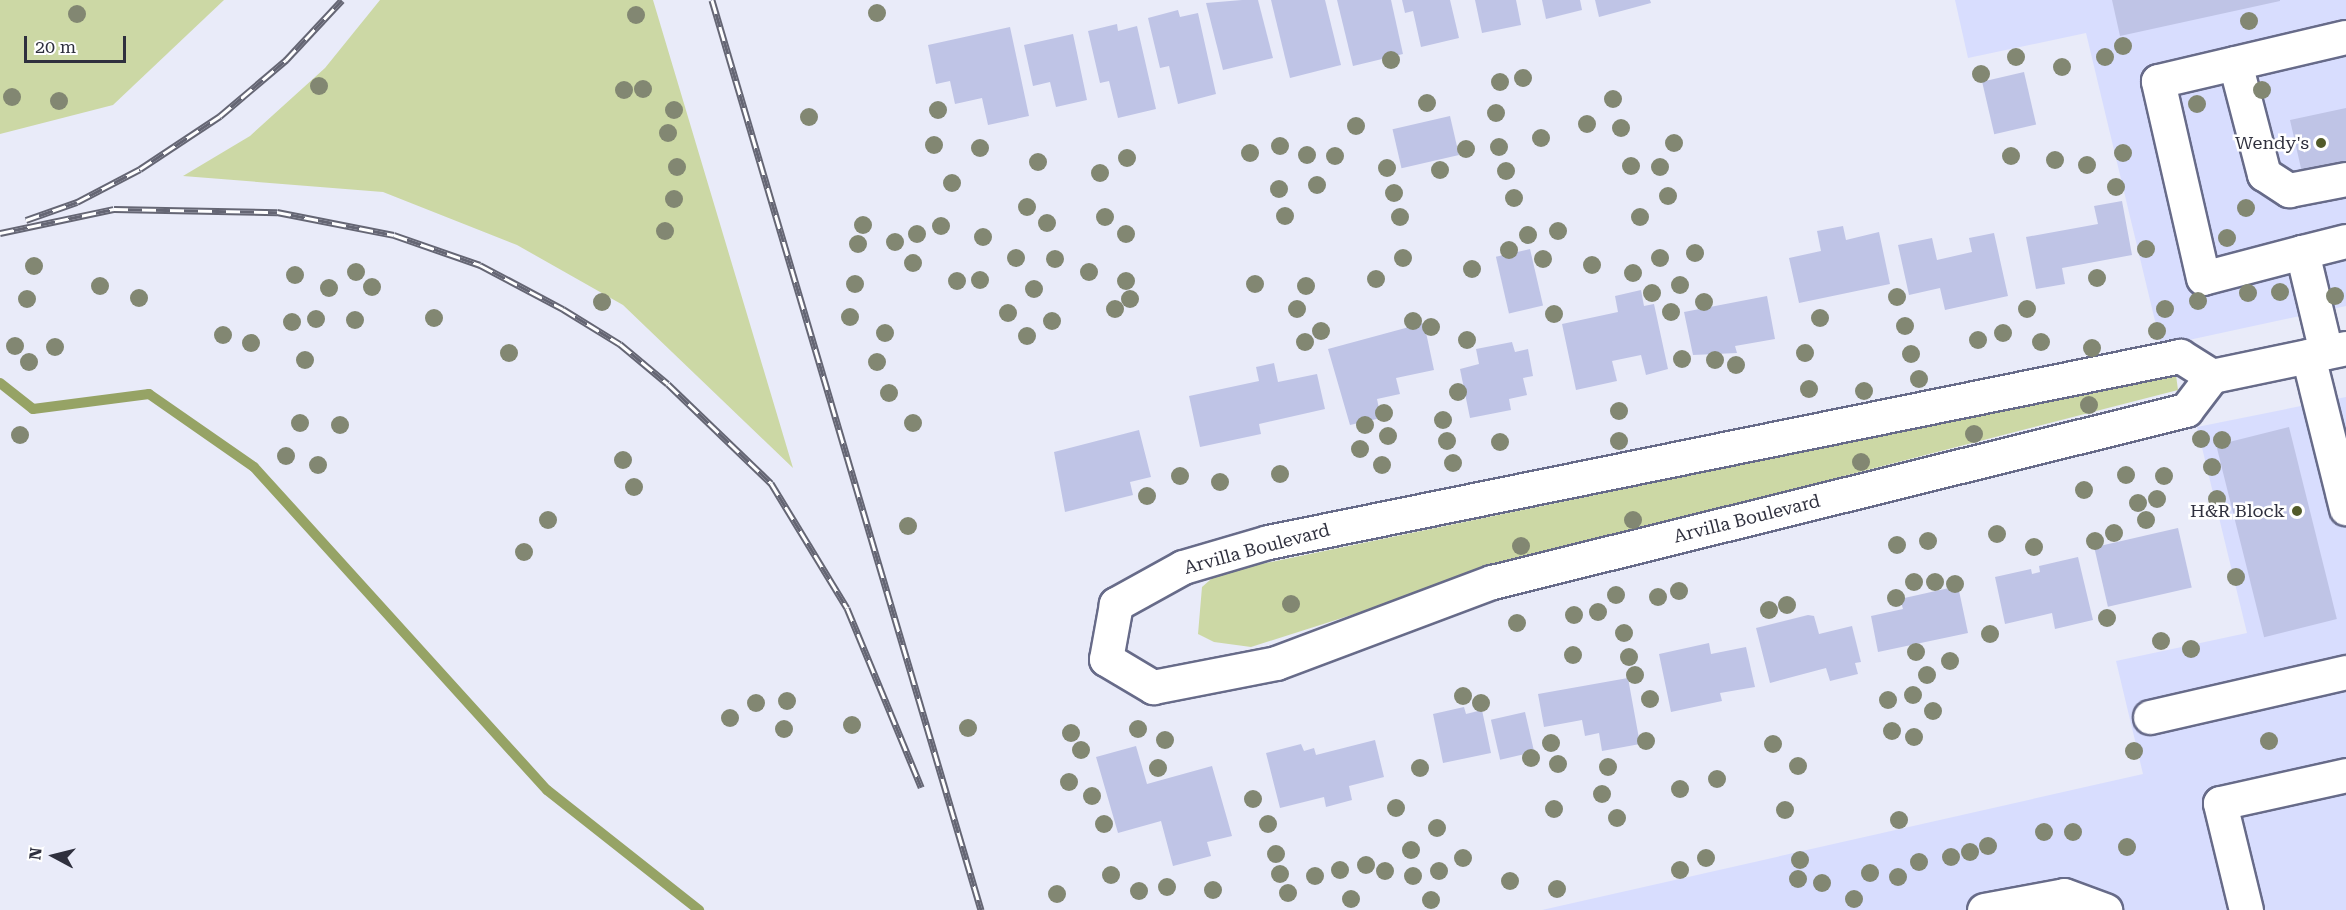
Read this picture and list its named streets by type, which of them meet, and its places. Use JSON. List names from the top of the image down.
{
  "streets": {
    "street": ["Arvilla Boulevard"]
  },
  "places": ["Wendy's", "H&R Block"],
  "scale_bar": "20 m",
  "north": "left"
}
